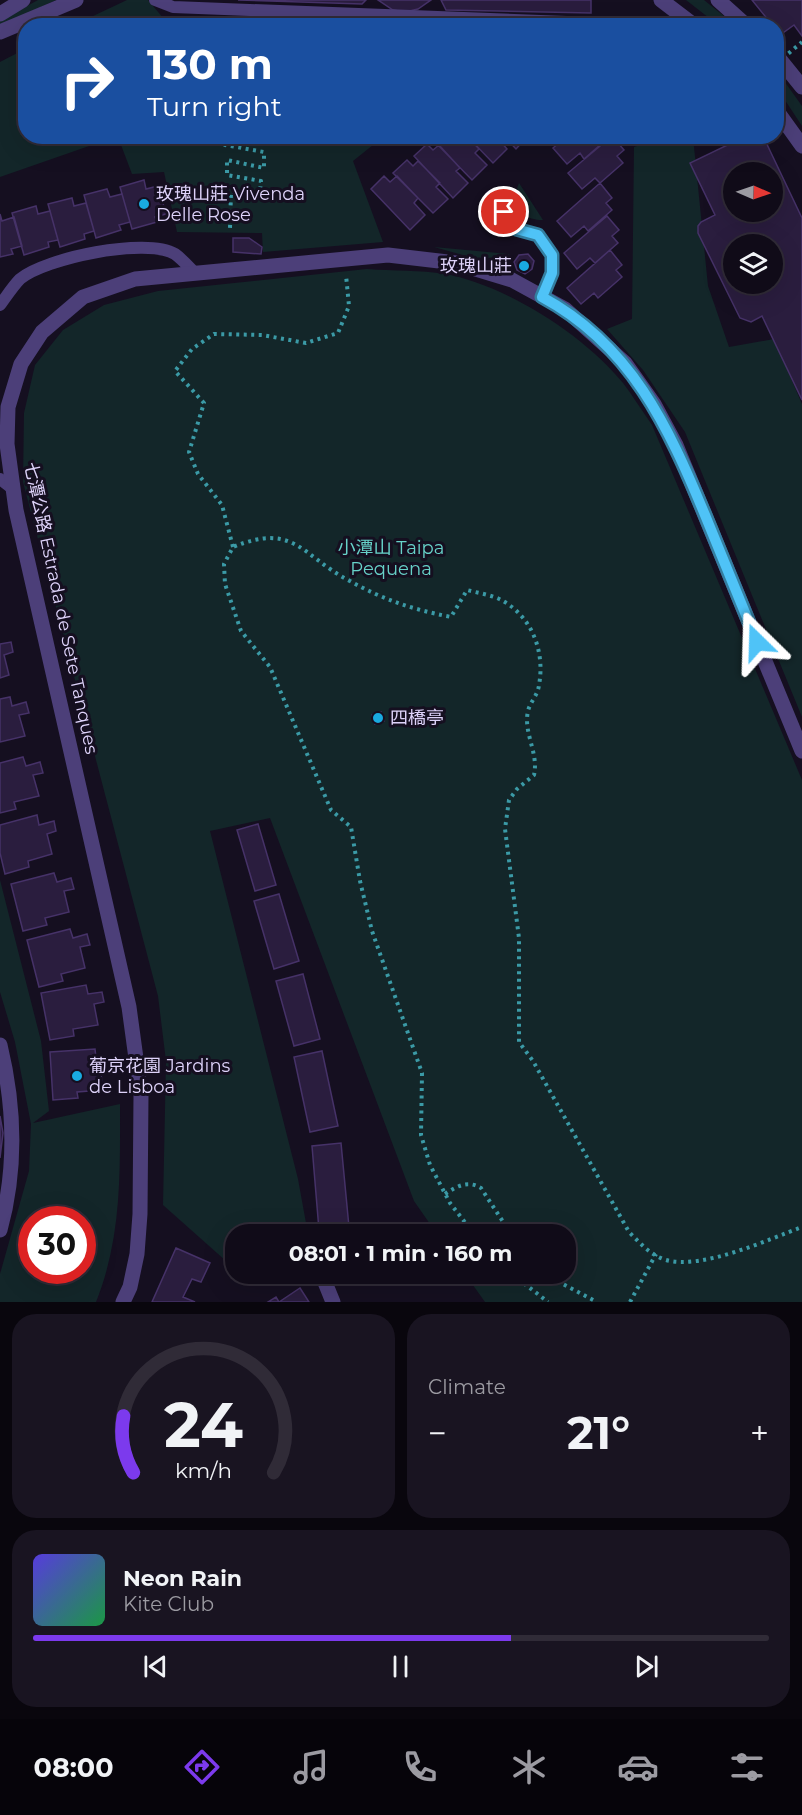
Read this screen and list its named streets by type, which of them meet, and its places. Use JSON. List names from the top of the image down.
{
  "streets": {
    "street": ["七潭公路 Estrada de Sete Tanques"]
  },
  "parks": ["小潭山 Taipa Pequena"],
  "places": [
    "玫瑰山莊 Vivenda Delle Rose",
    "玫瑰山莊",
    "四橋亭",
    "葡京花園 Jardins de Lisboa"
  ],
  "north": "right",
  "page": {
    "turn": ["130 m", "Turn right"],
    "limit": "30",
    "trip": "08:01 · 1 min · 160 m",
    "tile": "Climate",
    "heat": ["−", "21°", "+"],
    "song": ["Neon Rain", "Kite Club"],
    "tabs": "08:00",
    "gauge": ["24", "km/h"]
  }
}
